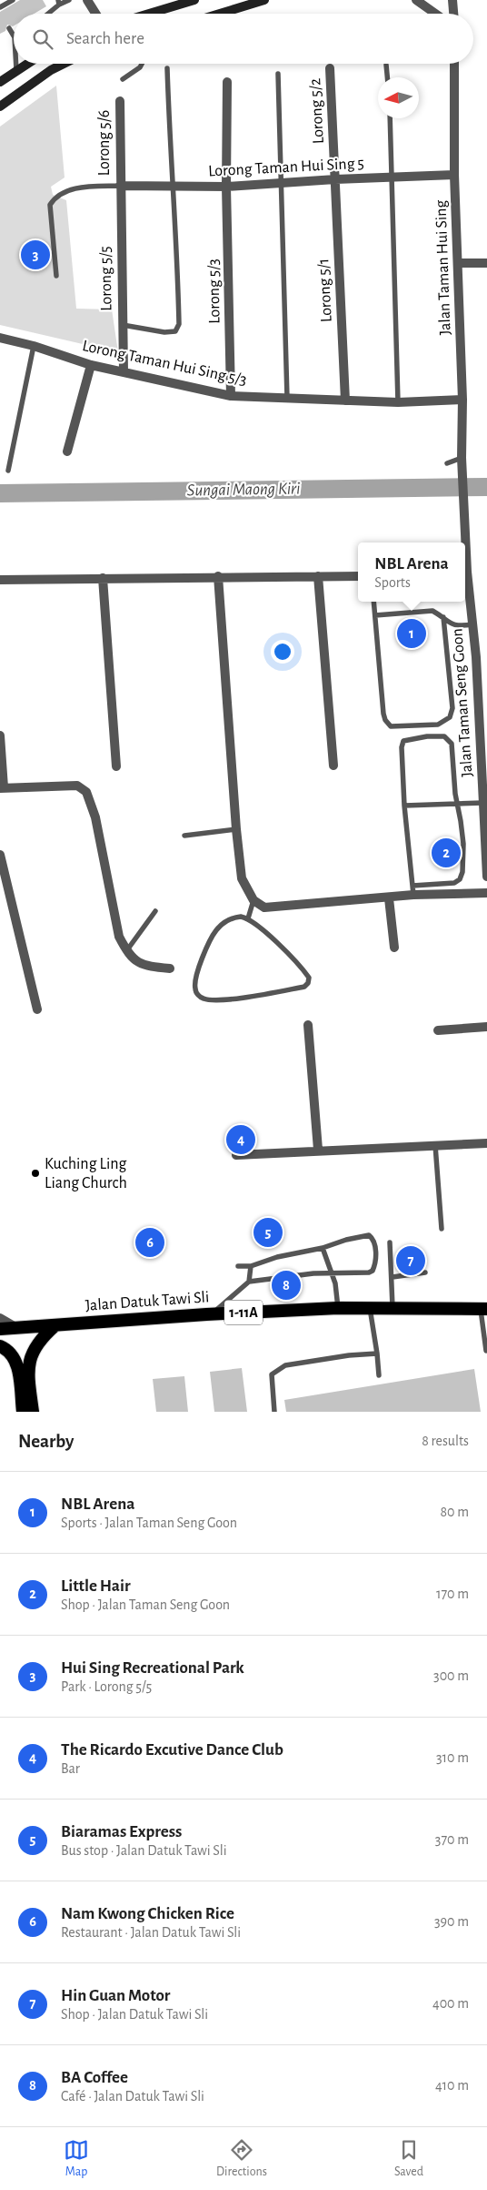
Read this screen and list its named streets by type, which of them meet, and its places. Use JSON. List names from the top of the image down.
{
  "streets": {
    "highway": ["Jalan Datuk Tawi Sli", "1-11A"],
    "street": [
      "Lorong 5/2",
      "Lorong 5/6",
      "Lorong Taman Hui Sing 5",
      "Jalan Taman Hui Sing",
      "Lorong 5/5",
      "Lorong 5/1",
      "Lorong 5/3",
      "Lorong Taman Hui Sing 5/3",
      "Jalan Taman Seng Goon"
    ]
  },
  "crossings": [
    ["Lorong 5/2", "Lorong Taman Hui Sing 5"],
    ["Lorong 5/2", "Lorong 5/1"],
    ["Lorong 5/6", "Lorong Taman Hui Sing 5"],
    ["Lorong 5/6", "Lorong 5/5"],
    ["Lorong Taman Hui Sing 5", "Jalan Taman Hui Sing"],
    ["Lorong Taman Hui Sing 5", "Lorong 5/5"],
    ["Lorong Taman Hui Sing 5", "Lorong 5/1"],
    ["Lorong Taman Hui Sing 5", "Lorong 5/3"],
    ["Jalan Taman Hui Sing", "Lorong Taman Hui Sing 5/3"],
    ["Jalan Taman Hui Sing", "Jalan Taman Seng Goon"],
    ["Lorong 5/5", "Lorong Taman Hui Sing 5/3"],
    ["Lorong 5/1", "Lorong Taman Hui Sing 5/3"],
    ["Lorong 5/3", "Lorong Taman Hui Sing 5/3"]
  ],
  "water": ["Sungai Maong Kiri"],
  "places": ["Kuching Ling Liang Church"],
  "north": "left",
  "page": {
    "search": "Search here",
    "pins": [
      "3",
      "1",
      "2",
      "4",
      "5",
      "6",
      "7",
      "8"
    ],
    "popup": ["NBL Arena", "Sports"],
    "heading": ["Nearby", "8 results"],
    "list": [
      {
        "mark": "1",
        "name": "NBL Arena",
        "note": "Sports · Jalan Taman Seng Goon",
        "value": "80 m"
      },
      {
        "mark": "2",
        "name": "Little Hair",
        "note": "Shop · Jalan Taman Seng Goon",
        "value": "170 m"
      },
      {
        "mark": "3",
        "name": "Hui Sing Recreational Park",
        "note": "Park · Lorong 5/5",
        "value": "300 m"
      },
      {
        "mark": "4",
        "name": "The Ricardo Excutive Dance Club",
        "note": "Bar",
        "value": "310 m"
      },
      {
        "mark": "5",
        "name": "Biaramas Express",
        "note": "Bus stop · Jalan Datuk Tawi Sli",
        "value": "370 m"
      },
      {
        "mark": "6",
        "name": "Nam Kwong Chicken Rice",
        "note": "Restaurant · Jalan Datuk Tawi Sli",
        "value": "390 m"
      },
      {
        "mark": "7",
        "name": "Hin Guan Motor",
        "note": "Shop · Jalan Datuk Tawi Sli",
        "value": "400 m"
      },
      {
        "mark": "8",
        "name": "BA Coffee",
        "note": "Café · Jalan Datuk Tawi Sli",
        "value": "410 m"
      }
    ],
    "nav": ["Map", "Directions", "Saved"]
  }
}
